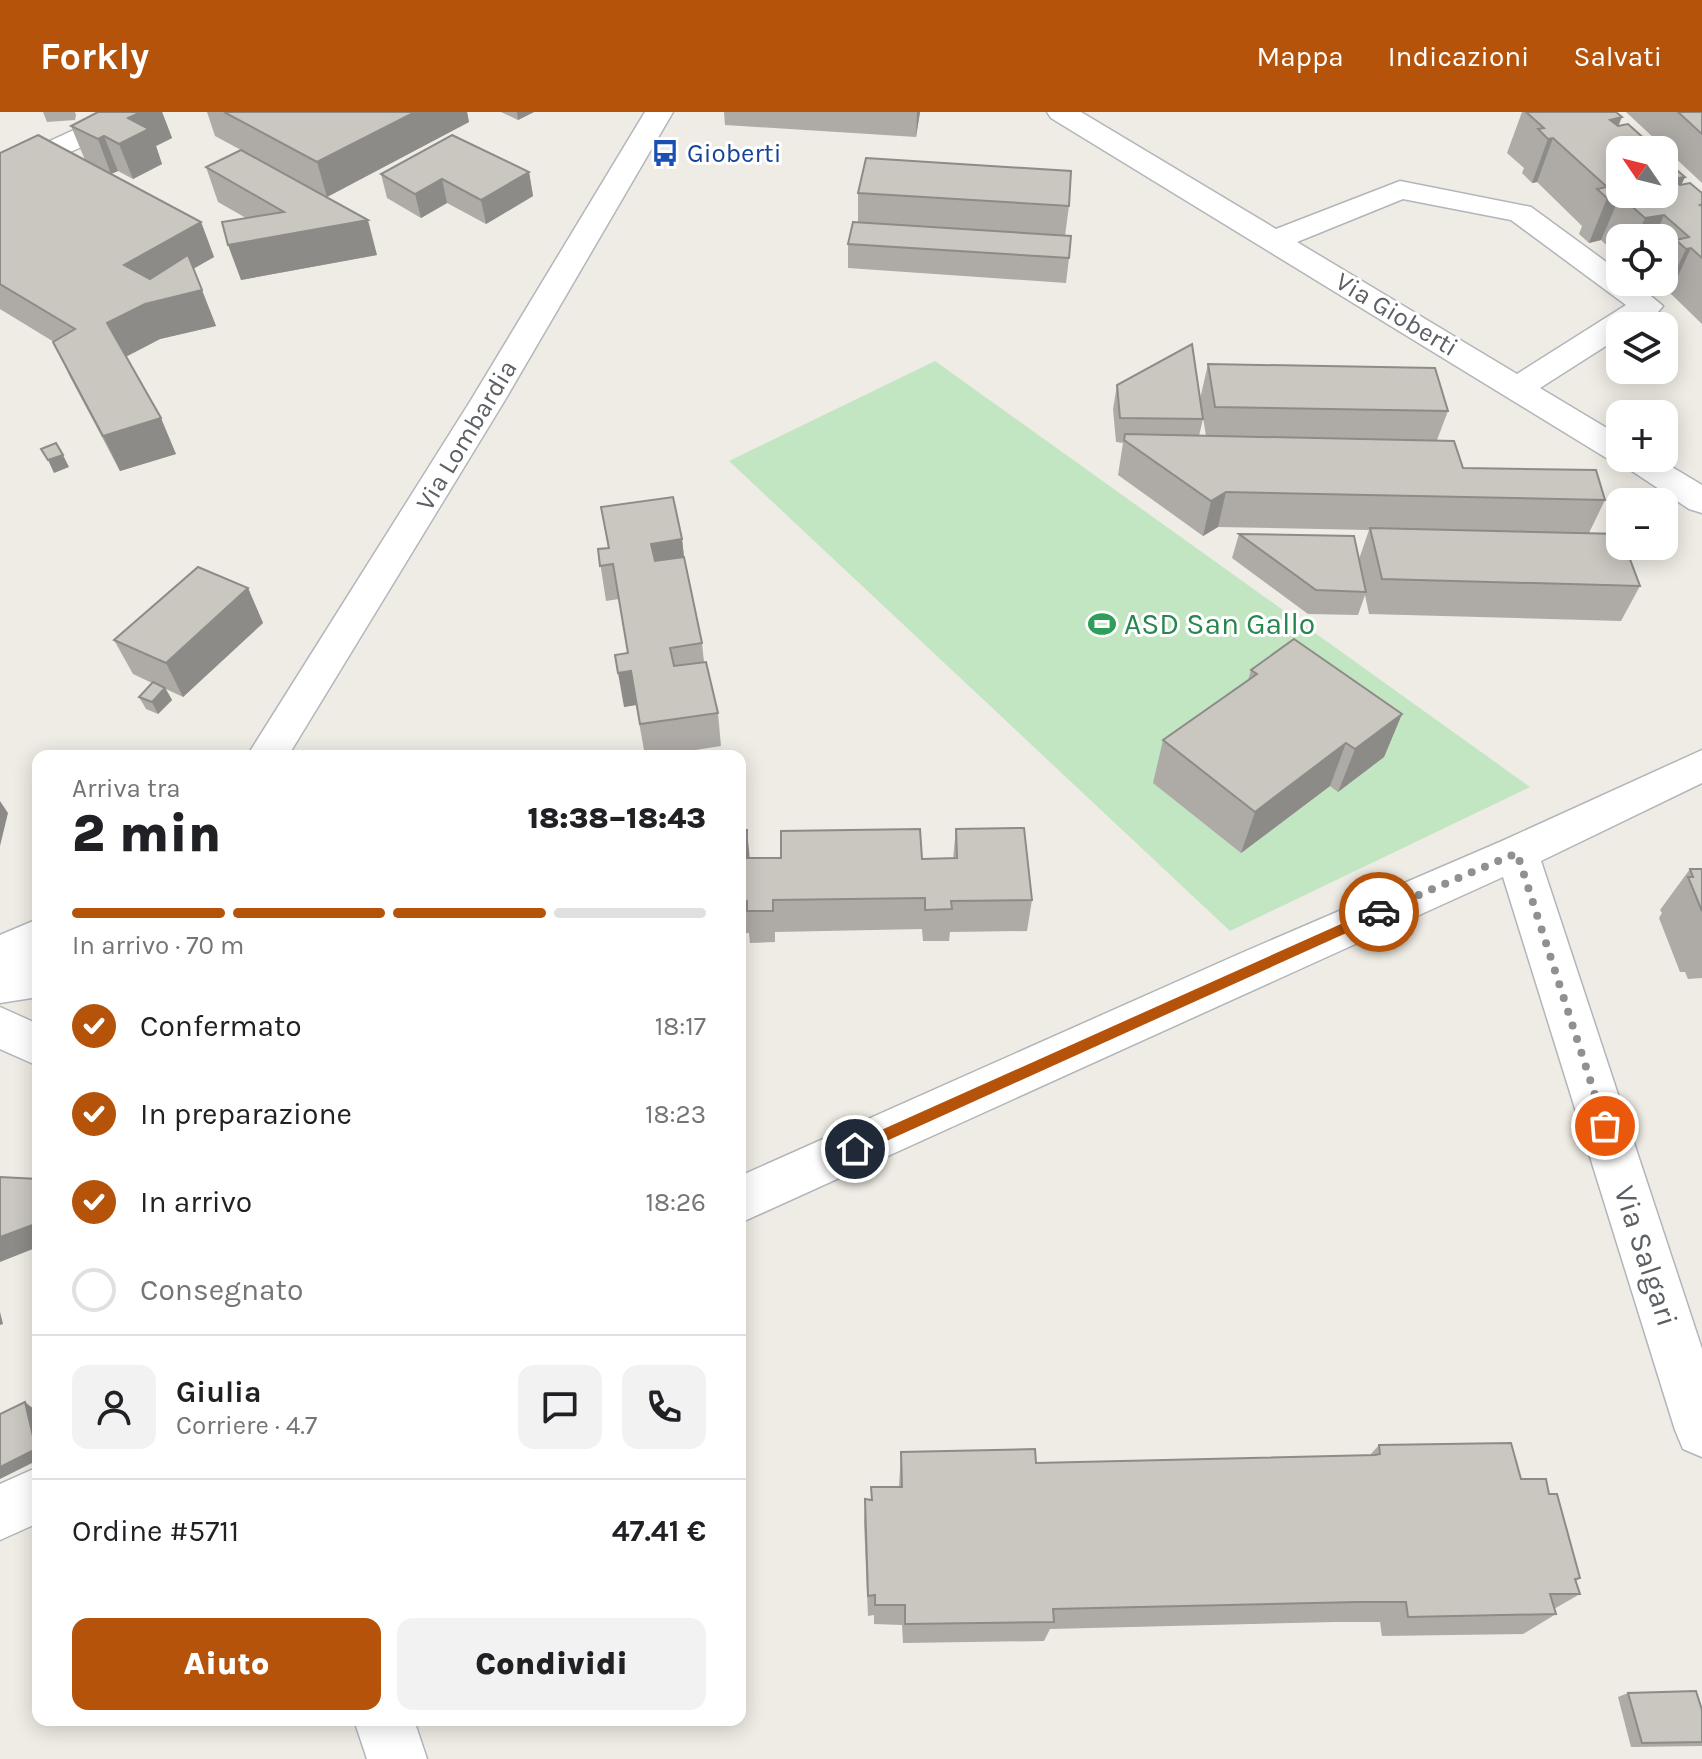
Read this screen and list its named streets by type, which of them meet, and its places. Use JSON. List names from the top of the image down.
{
  "streets": {
    "street": ["Via Gioberti", "Via Lombardia", "Via Salgari"]
  },
  "places": {
    "bus stop": ["Gioberti"],
    "sports": ["ASD San Gallo"]
  },
  "north": "top left",
  "page": {
    "header": "Forkly",
    "nav": ["Mappa", "Indicazioni", "Salvati"],
    "map_buttons": ["+", "−"],
    "heading": ["2 min", "Arriva tra", "18:38–18:43"],
    "panel": [
      "Giulia",
      "Corriere · 4.7",
      "Ordine #5711",
      "47.41 €"
    ],
    "bar": "In arrivo · 70 m",
    "list": [
      ["Confermato", "18:17"],
      ["In preparazione", "18:23"],
      ["In arrivo", "18:26"],
      "Consegnato"
    ],
    "buttons": ["Aiuto", "Condividi"]
  }
}
